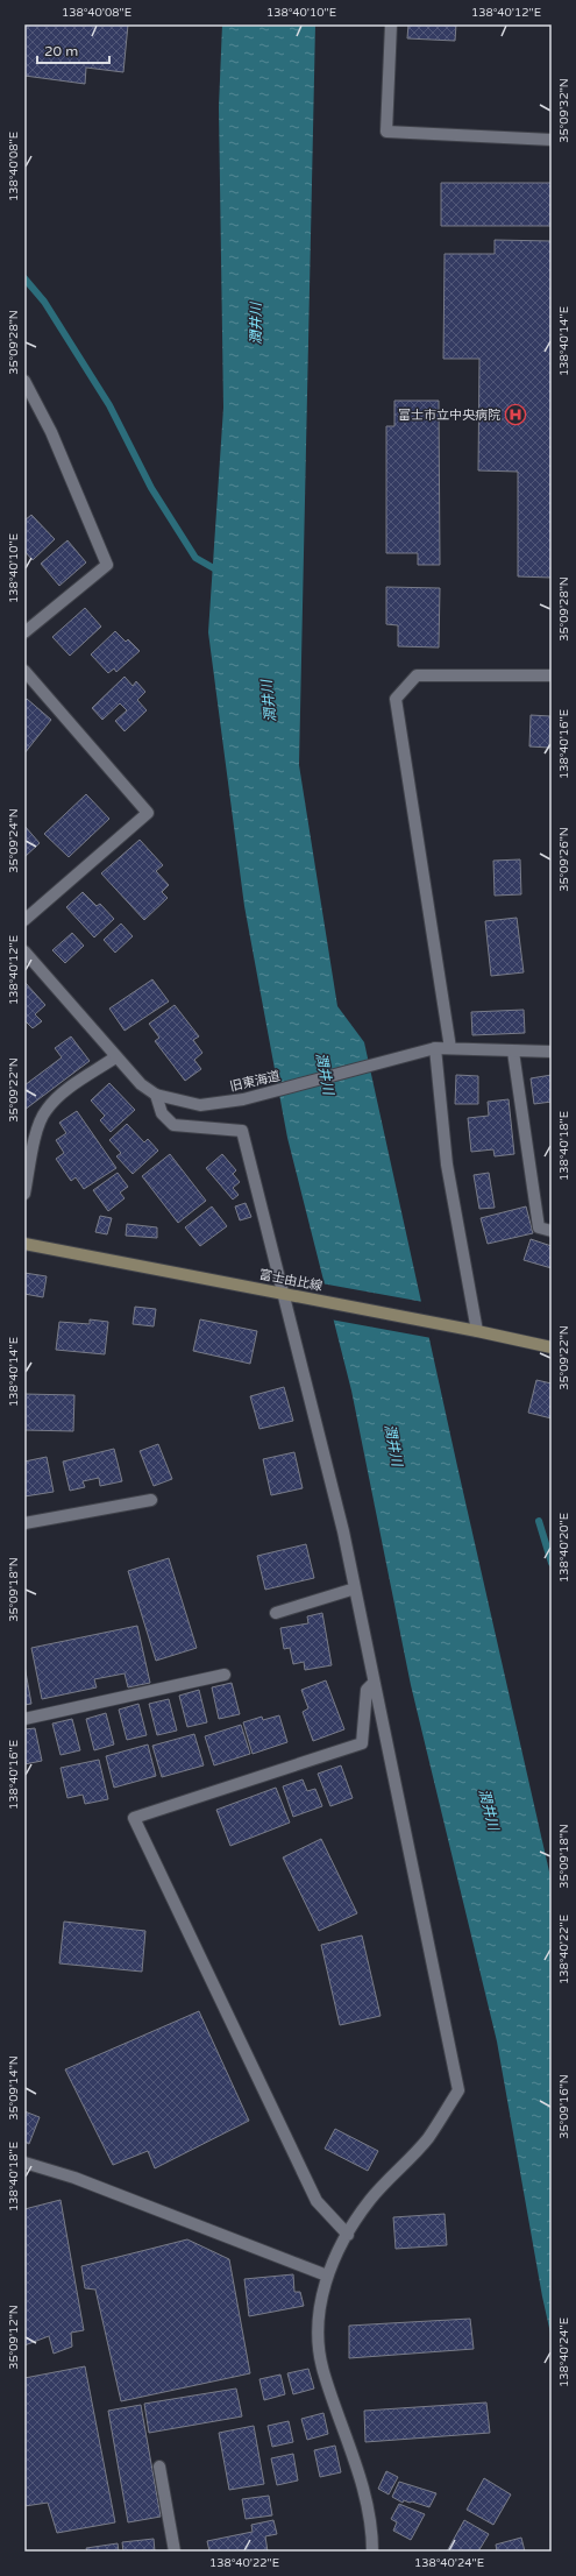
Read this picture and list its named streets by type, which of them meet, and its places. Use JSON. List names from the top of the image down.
{
  "streets": {
    "main road": ["富士由比線"],
    "street": ["旧東海道"]
  },
  "water": ["潤井川"],
  "places": {
    "hospital": ["富士市立中央病院"]
  },
  "scale_bar": "20 m",
  "coordinates": [
    "138°40'08\"E",
    "138°40'10\"E",
    "138°40'12\"E",
    "35°09'32\"N",
    "138°40'14\"E",
    "35°09'28\"N",
    "138°40'16\"E",
    "35°09'24\"N",
    "35°09'26\"N",
    "35°09'22\"N",
    "138°40'18\"E",
    "138°40'20\"E",
    "35°09'18\"N",
    "138°40'22\"E",
    "35°09'14\"N",
    "35°09'16\"N",
    "35°09'12\"N",
    "138°40'24\"E"
  ]
}
